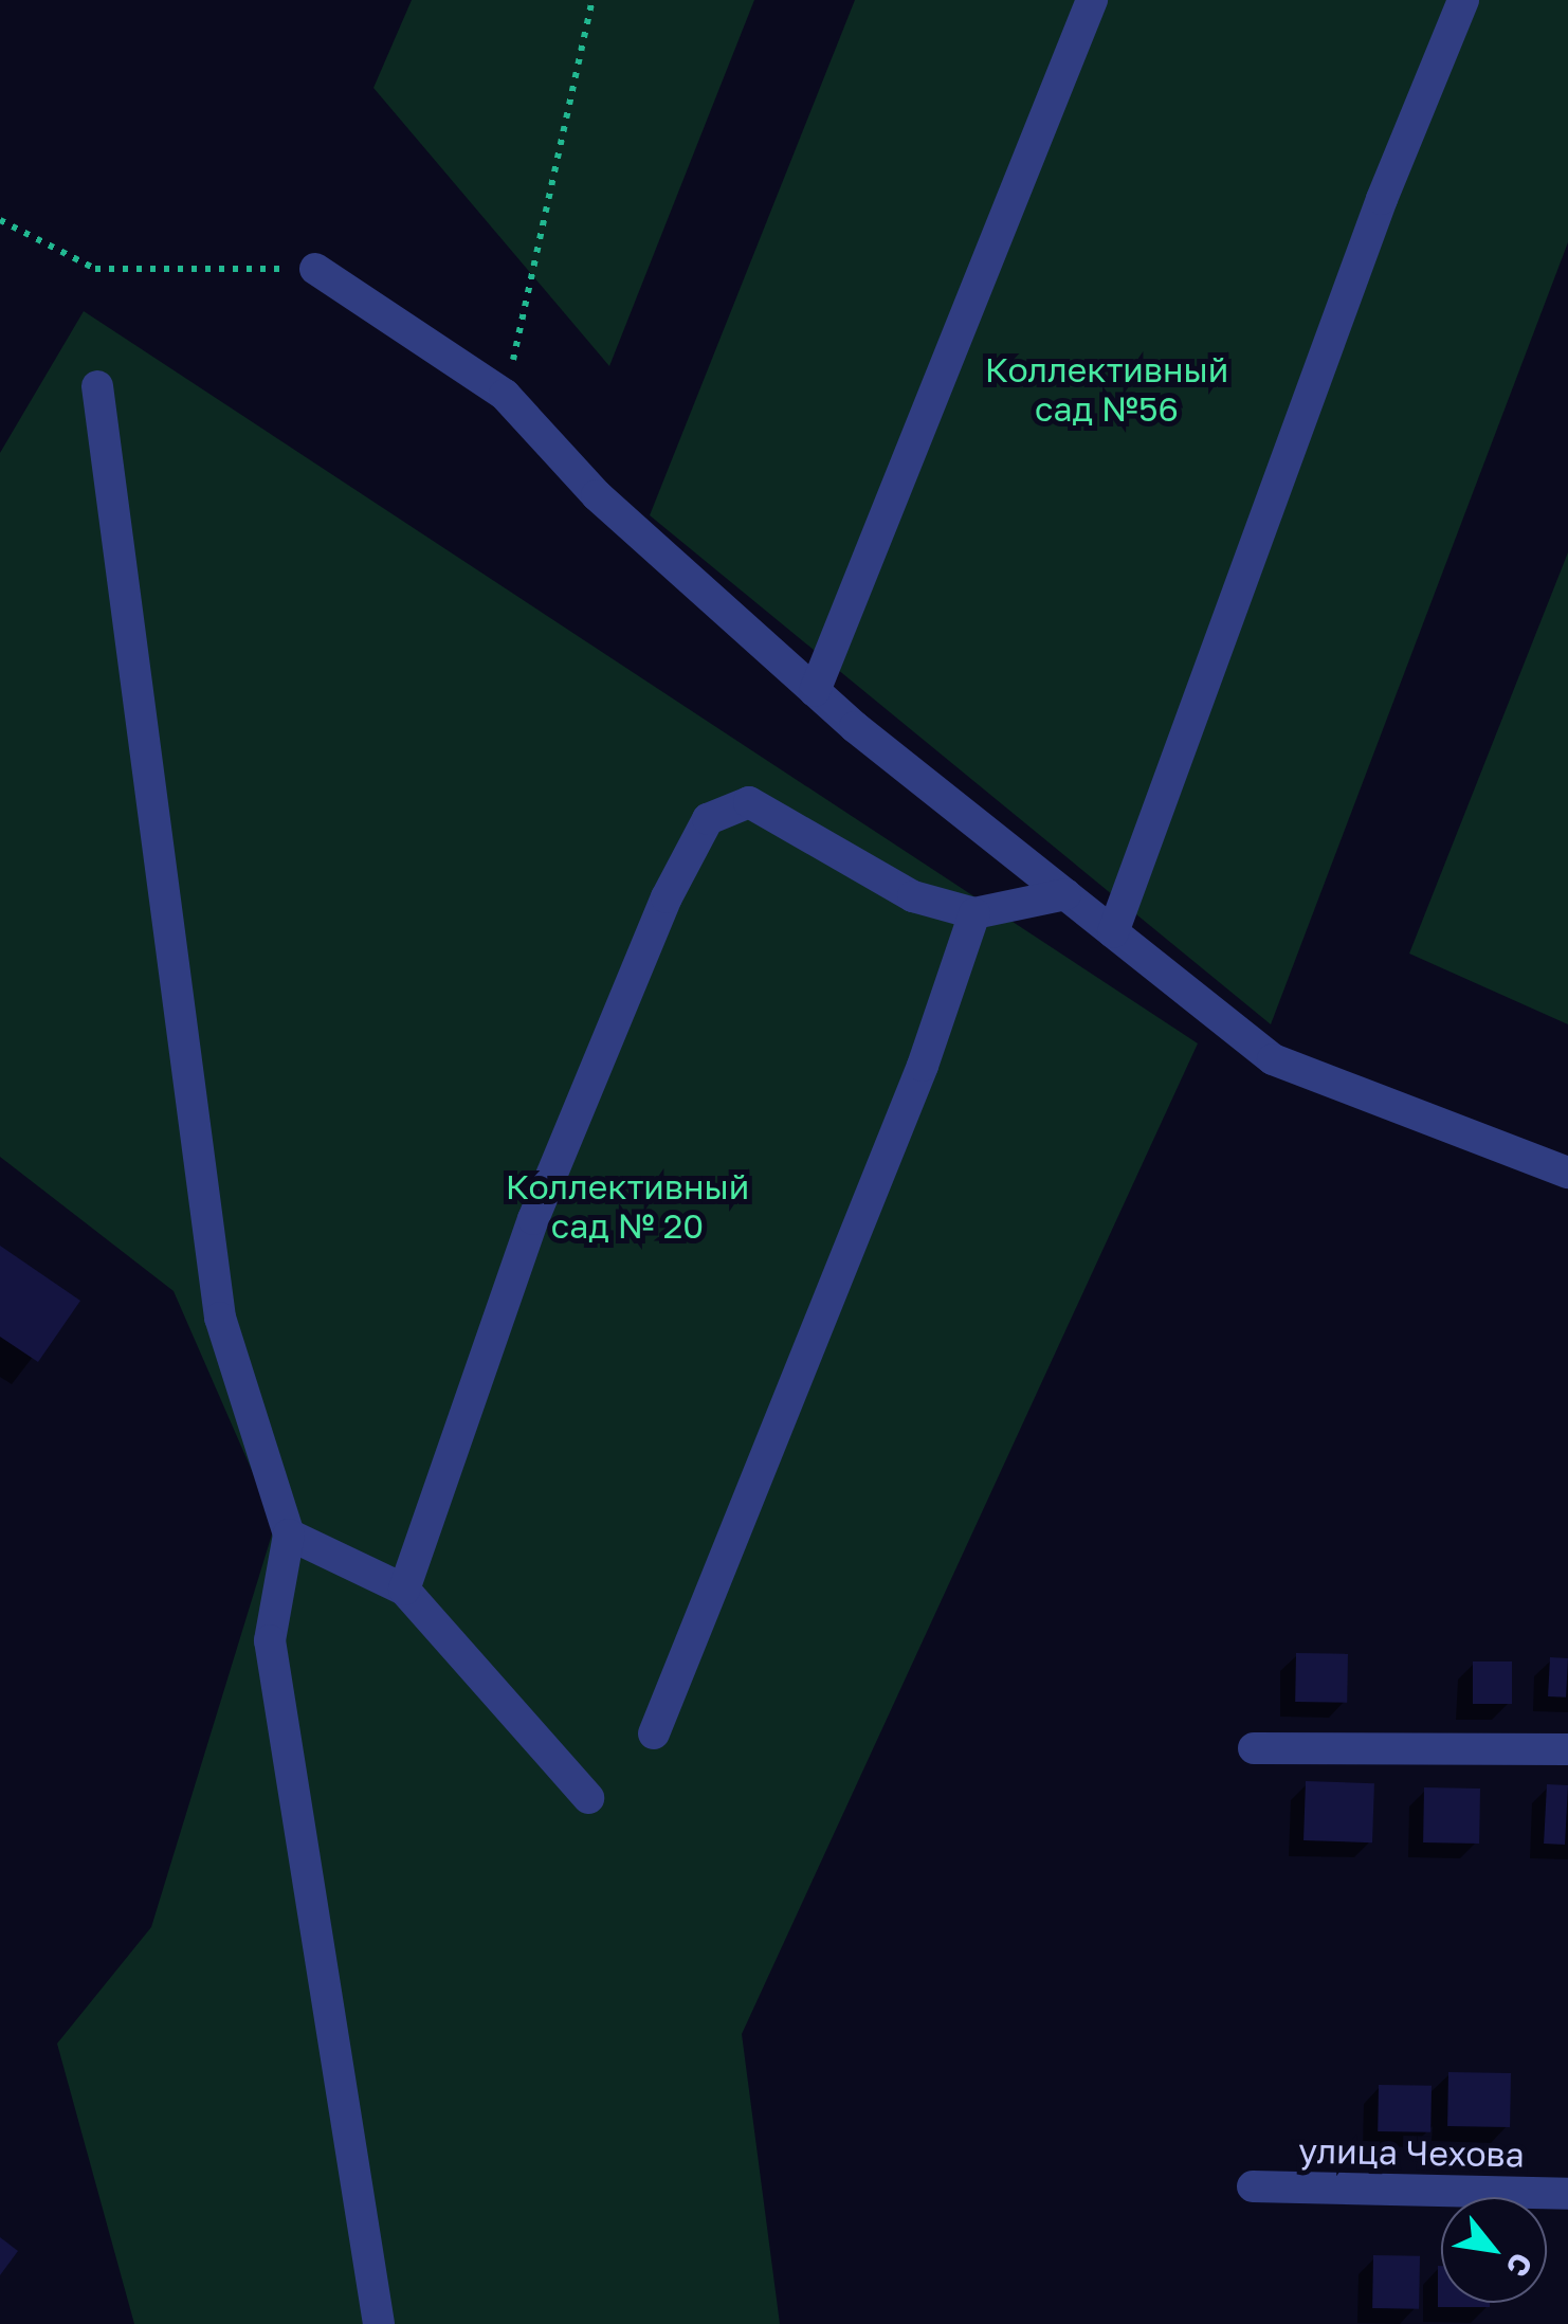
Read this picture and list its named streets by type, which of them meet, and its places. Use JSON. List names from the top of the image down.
{
  "streets": {
    "street": ["улица Чехова"]
  },
  "parks": ["Коллективный сад №56", "Коллективный сад № 20"],
  "north": "bottom right"
}
